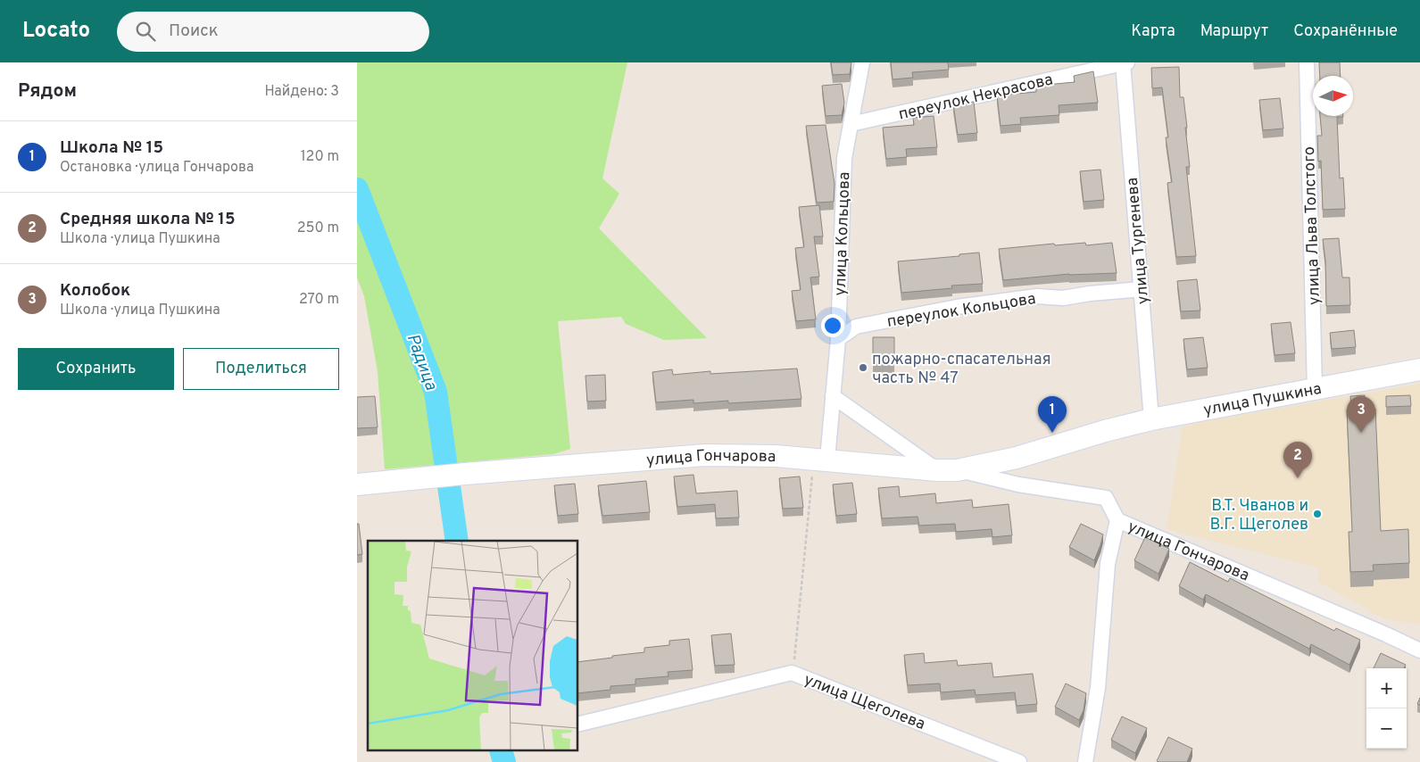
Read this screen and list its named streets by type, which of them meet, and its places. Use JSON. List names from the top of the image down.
{
  "streets": {
    "street": [
      "переулок Некрасова",
      "улица Льва Толстого",
      "улица Кольцова",
      "улица Тургенева",
      "переулок Кольцова",
      "улица Пушкина",
      "улица Гончарова",
      "улица Щеголева"
    ]
  },
  "crossings": [
    ["переулок Некрасова", "улица Кольцова"],
    ["переулок Некрасова", "улица Тургенева"],
    ["улица Льва Толстого", "улица Пушкина"],
    ["улица Кольцова", "переулок Кольцова"],
    ["улица Кольцова", "улица Гончарова"],
    ["улица Тургенева", "переулок Кольцова"],
    ["улица Тургенева", "улица Пушкина"],
    ["улица Пушкина", "улица Гончарова"]
  ],
  "water": ["Радица"],
  "places": ["пожарно-спасательная часть № 47", "В.Т. Чванов и В.Г. Щеголев"],
  "north": "right",
  "page": {
    "header": "Locato",
    "search": "Поиск",
    "nav": ["Карта", "Маршрут", "Сохранённые"],
    "heading": ["Рядом", "Найдено: 3"],
    "list": [
      {
        "mark": "1",
        "name": "Школа № 15",
        "note": "Остановка · улица Гончарова",
        "value": "120 m"
      },
      {
        "mark": "2",
        "name": "Средняя школа № 15",
        "note": "Школа · улица Пушкина",
        "value": "250 m"
      },
      {
        "mark": "3",
        "name": "Колобок",
        "note": "Школа · улица Пушкина",
        "value": "270 m"
      }
    ],
    "buttons": ["Сохранить", "Поделиться"],
    "pins": ["1", "3", "2"],
    "map_buttons": ["+", "−"]
  }
}
